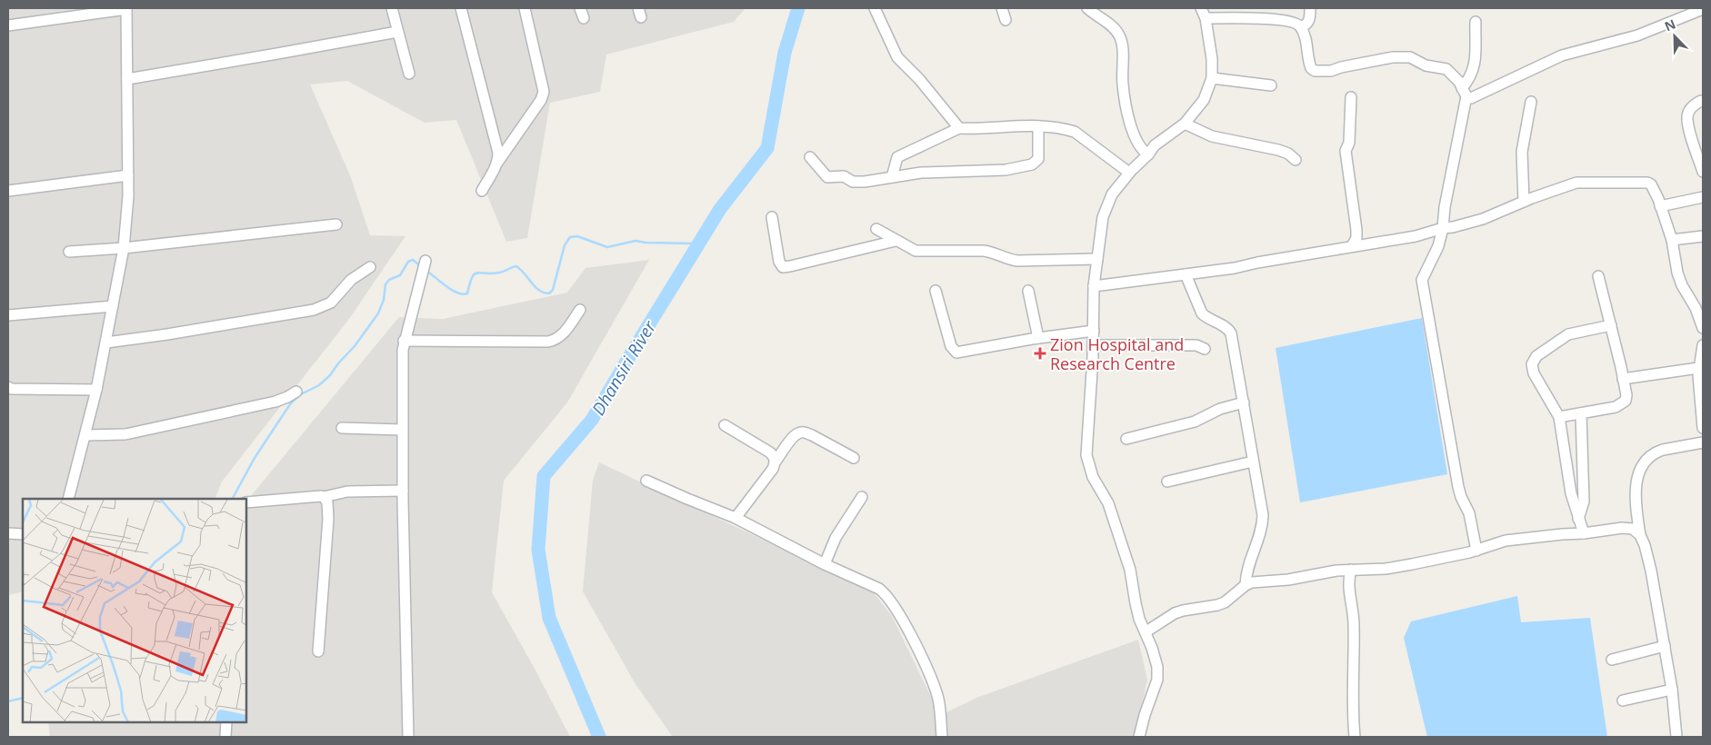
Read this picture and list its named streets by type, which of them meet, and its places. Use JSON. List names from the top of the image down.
{
  "water": ["Dhansiri River"],
  "places": {
    "health": ["Zion Hospital and Research Centre"]
  },
  "north": "top left"
}
